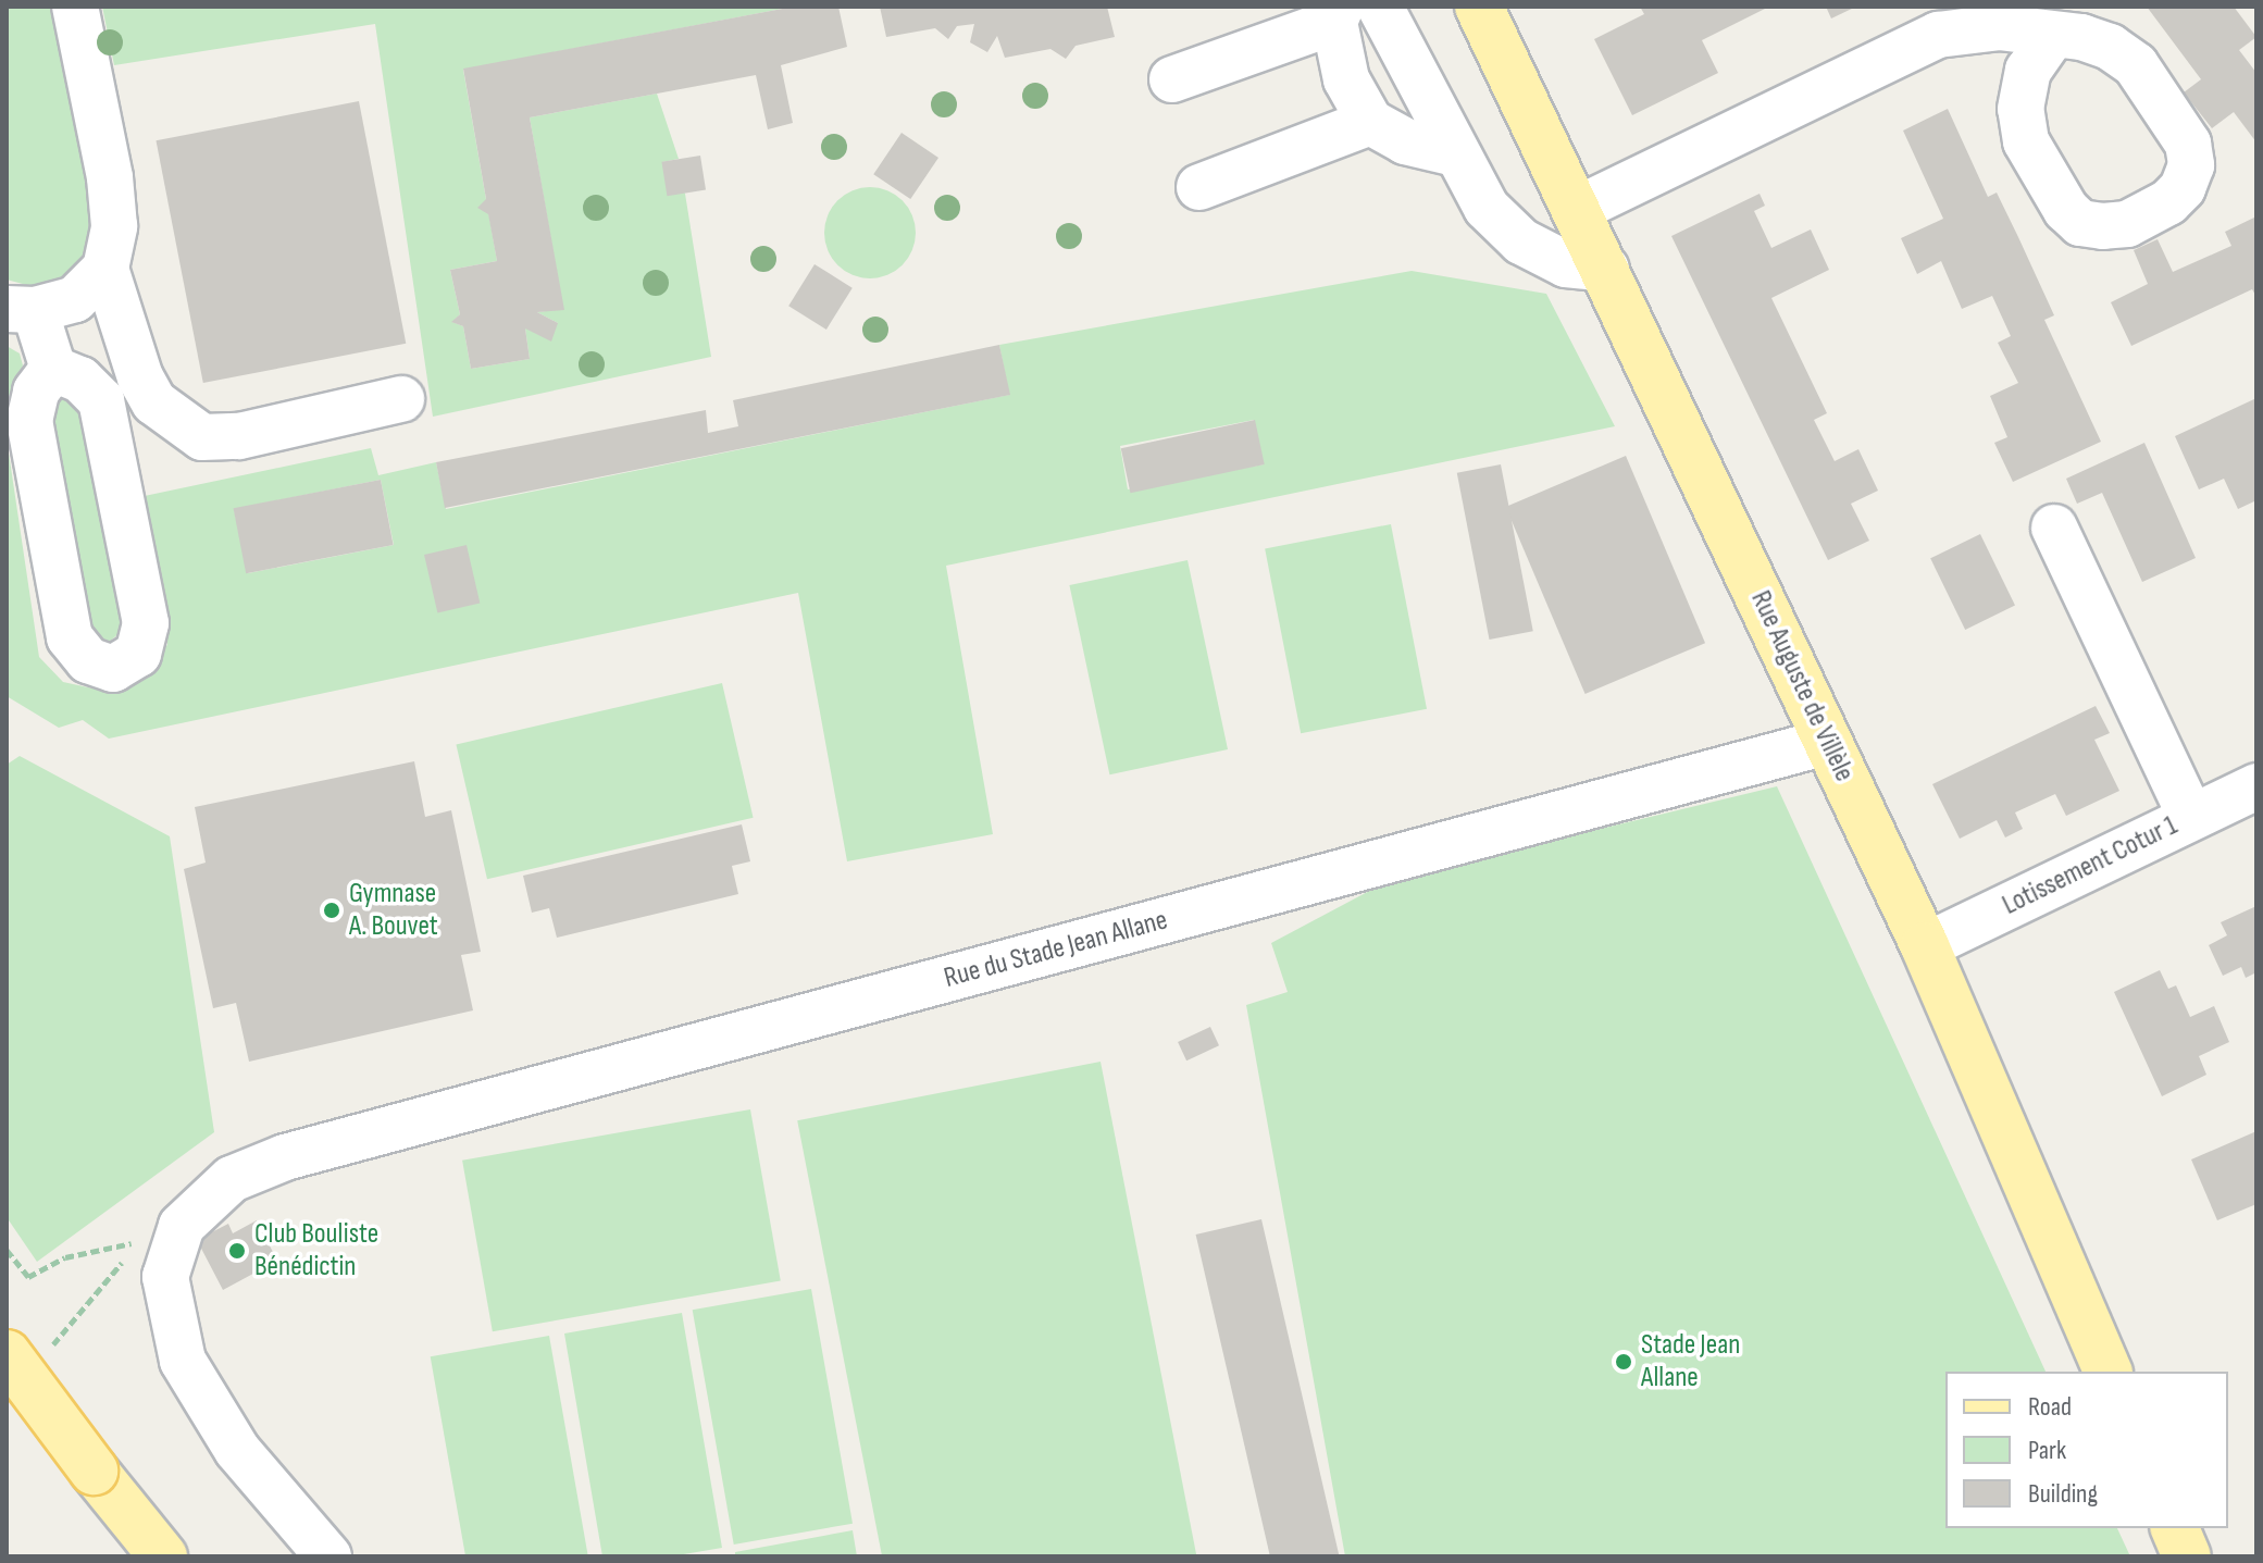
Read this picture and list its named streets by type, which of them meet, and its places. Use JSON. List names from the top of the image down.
{
  "streets": {
    "main road": ["Rue Auguste de Villèle"],
    "street": ["Lotissement Cotur 1", "Rue du Stade Jean Allane"]
  },
  "crossings": [
    ["Rue Auguste de Villèle", "Lotissement Cotur 1"],
    ["Rue Auguste de Villèle", "Rue du Stade Jean Allane"]
  ],
  "places": ["Gymnase A. Bouvet", "Club Bouliste Bénédictin", "Stade Jean Allane"],
  "legend": ["Road", "Park", "Building"]
}
